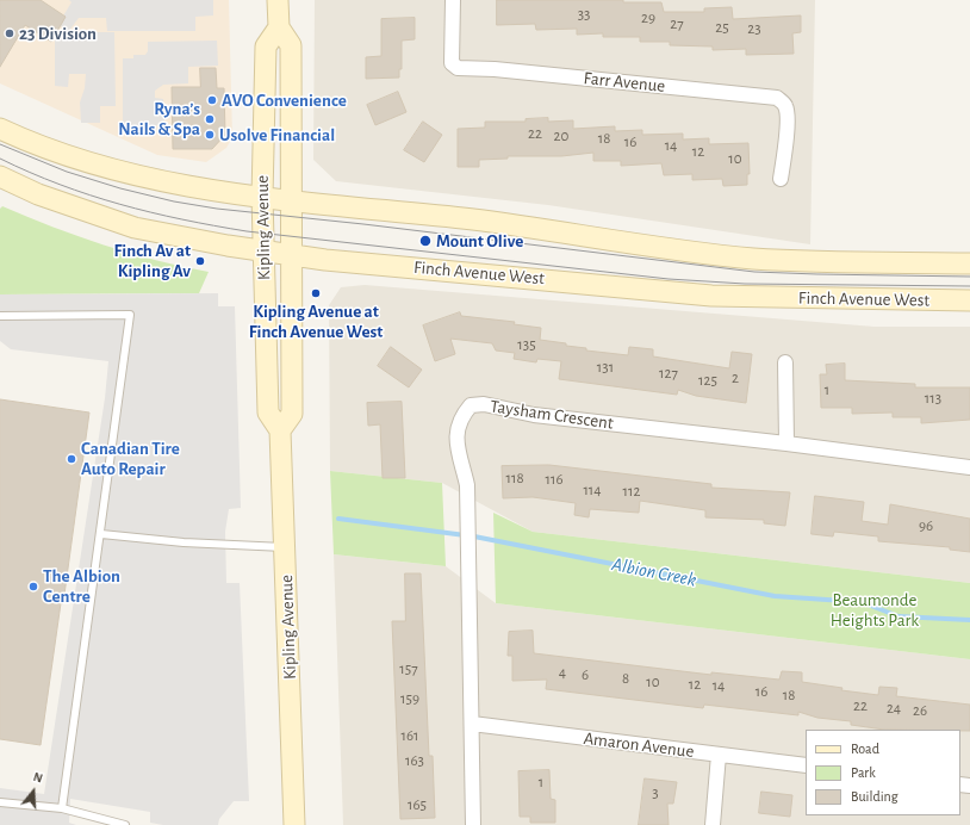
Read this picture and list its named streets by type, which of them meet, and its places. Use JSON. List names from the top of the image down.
{
  "streets": {
    "main road": ["Kipling Avenue", "Finch Avenue West"],
    "street": ["Farr Avenue", "Taysham Crescent", "Amaron Avenue"]
  },
  "crossings": [
    ["Kipling Avenue", "Finch Avenue West"],
    ["Taysham Crescent", "Amaron Avenue"]
  ],
  "water": ["Albion Creek"],
  "parks": ["Beaumonde Heights Park"],
  "places": [
    "23 Division",
    "AVO Convenience",
    "Ryna’s Nails & Spa",
    "Usolve Financial",
    "Mount Olive",
    "Finch Av at Kipling Av",
    "Kipling Avenue at Finch Avenue West",
    "Canadian Tire Auto Repair",
    "The Albion Centre"
  ],
  "house_numbers": [
    "33",
    "29",
    "27",
    "25",
    "23",
    "22",
    "20",
    "18",
    "16",
    "14",
    "12",
    "10",
    "135",
    "131",
    "127",
    "2",
    "125",
    "1",
    "113",
    "118",
    "116",
    "114",
    "112",
    "96",
    "157",
    "4",
    "6",
    "8",
    "10",
    "12",
    "14",
    "16",
    "18",
    "159",
    "22",
    "24",
    "26",
    "161",
    "163",
    "1",
    "3",
    "165"
  ],
  "legend": ["Road", "Park", "Building"],
  "north": "top"
}
